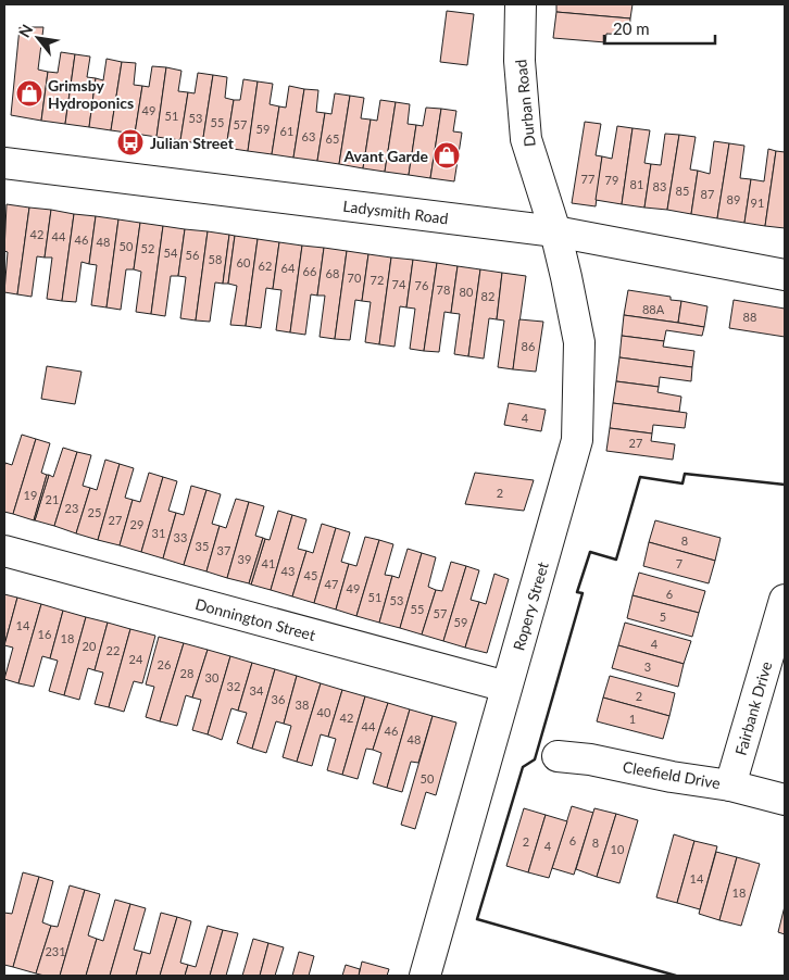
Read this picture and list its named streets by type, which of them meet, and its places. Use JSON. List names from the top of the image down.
{
  "streets": {
    "street": [
      "Durban Road",
      "Ladysmith Road",
      "Ropery Street",
      "Donnington Street",
      "Fairbank Drive",
      "Cleefield Drive"
    ]
  },
  "crossings": [
    ["Durban Road", "Ladysmith Road"],
    ["Durban Road", "Ropery Street"],
    ["Ladysmith Road", "Ropery Street"],
    ["Ropery Street", "Donnington Street"],
    ["Fairbank Drive", "Cleefield Drive"]
  ],
  "places": {
    "shop": ["Grimsby Hydroponics", "Avant Garde"],
    "bus stop": ["Julian Street"]
  },
  "house_numbers": [
    "49",
    "51",
    "53",
    "55",
    "57",
    "59",
    "61",
    "63",
    "65",
    "77",
    "79",
    "81",
    "83",
    "85",
    "87",
    "89",
    "91",
    "42",
    "44",
    "46",
    "48",
    "50",
    "52",
    "54",
    "56",
    "58",
    "60",
    "62",
    "64",
    "66",
    "68",
    "70",
    "72",
    "74",
    "76",
    "78",
    "80",
    "82",
    "88A",
    "88",
    "86",
    "4",
    "27",
    "2",
    "19",
    "21",
    "23",
    "25",
    "27",
    "29",
    "31",
    "33",
    "8",
    "35",
    "37",
    "39",
    "41",
    "7",
    "43",
    "45",
    "47",
    "49",
    "6",
    "51",
    "53",
    "55",
    "57",
    "5",
    "59",
    "14",
    "16",
    "18",
    "4",
    "20",
    "22",
    "24",
    "26",
    "3",
    "28",
    "30",
    "32",
    "34",
    "2",
    "36",
    "38",
    "40",
    "42",
    "1",
    "44",
    "46",
    "48",
    "50",
    "6",
    "2",
    "8",
    "4",
    "10",
    "14",
    "18",
    "231"
  ],
  "scale_bar": "20 m",
  "north": "top left"
}
